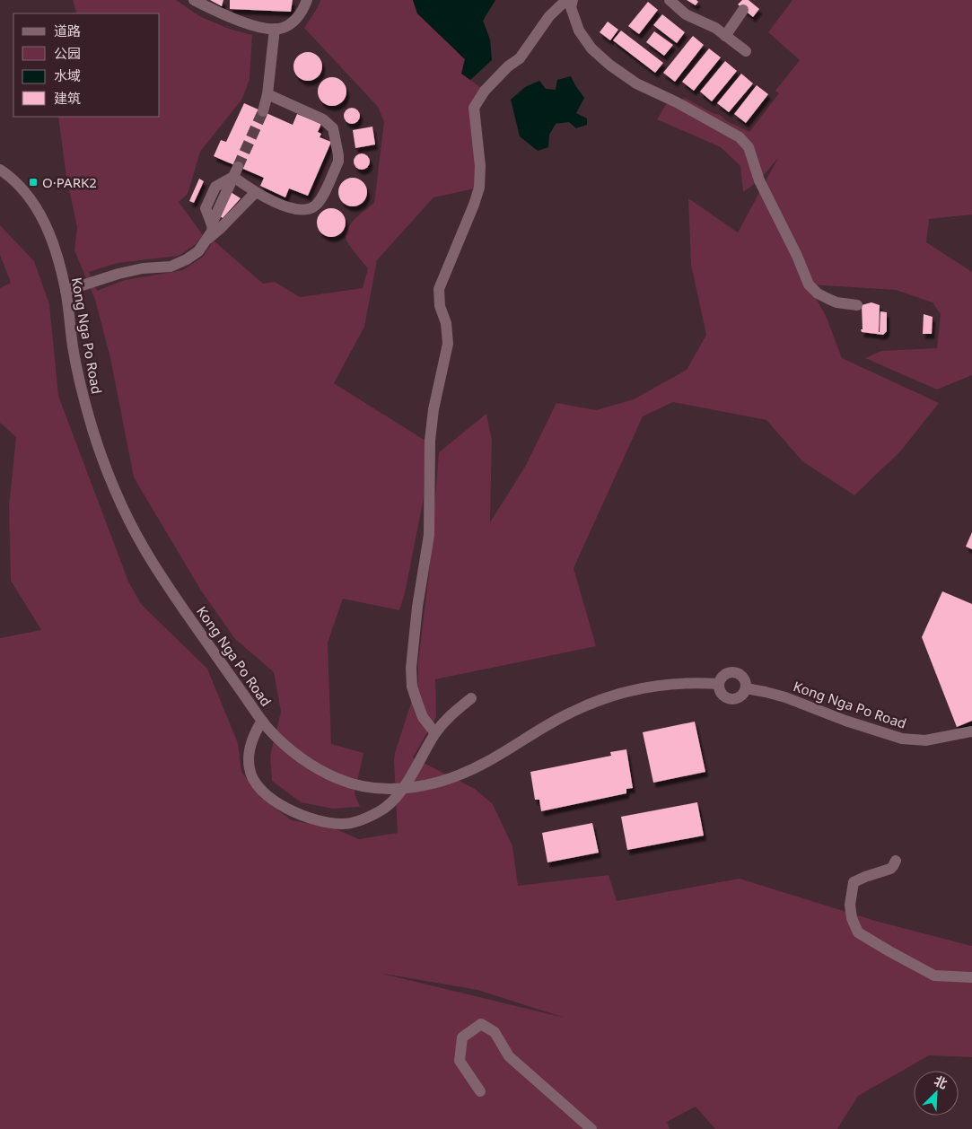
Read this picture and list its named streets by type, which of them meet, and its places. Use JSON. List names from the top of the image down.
{
  "streets": {
    "street": ["Kong Nga Po Road"]
  },
  "places": {
    "transit": ["O·PARK2"]
  },
  "legend": [
    "道路",
    "公园",
    "水域",
    "建筑"
  ],
  "north": "top right"
}
